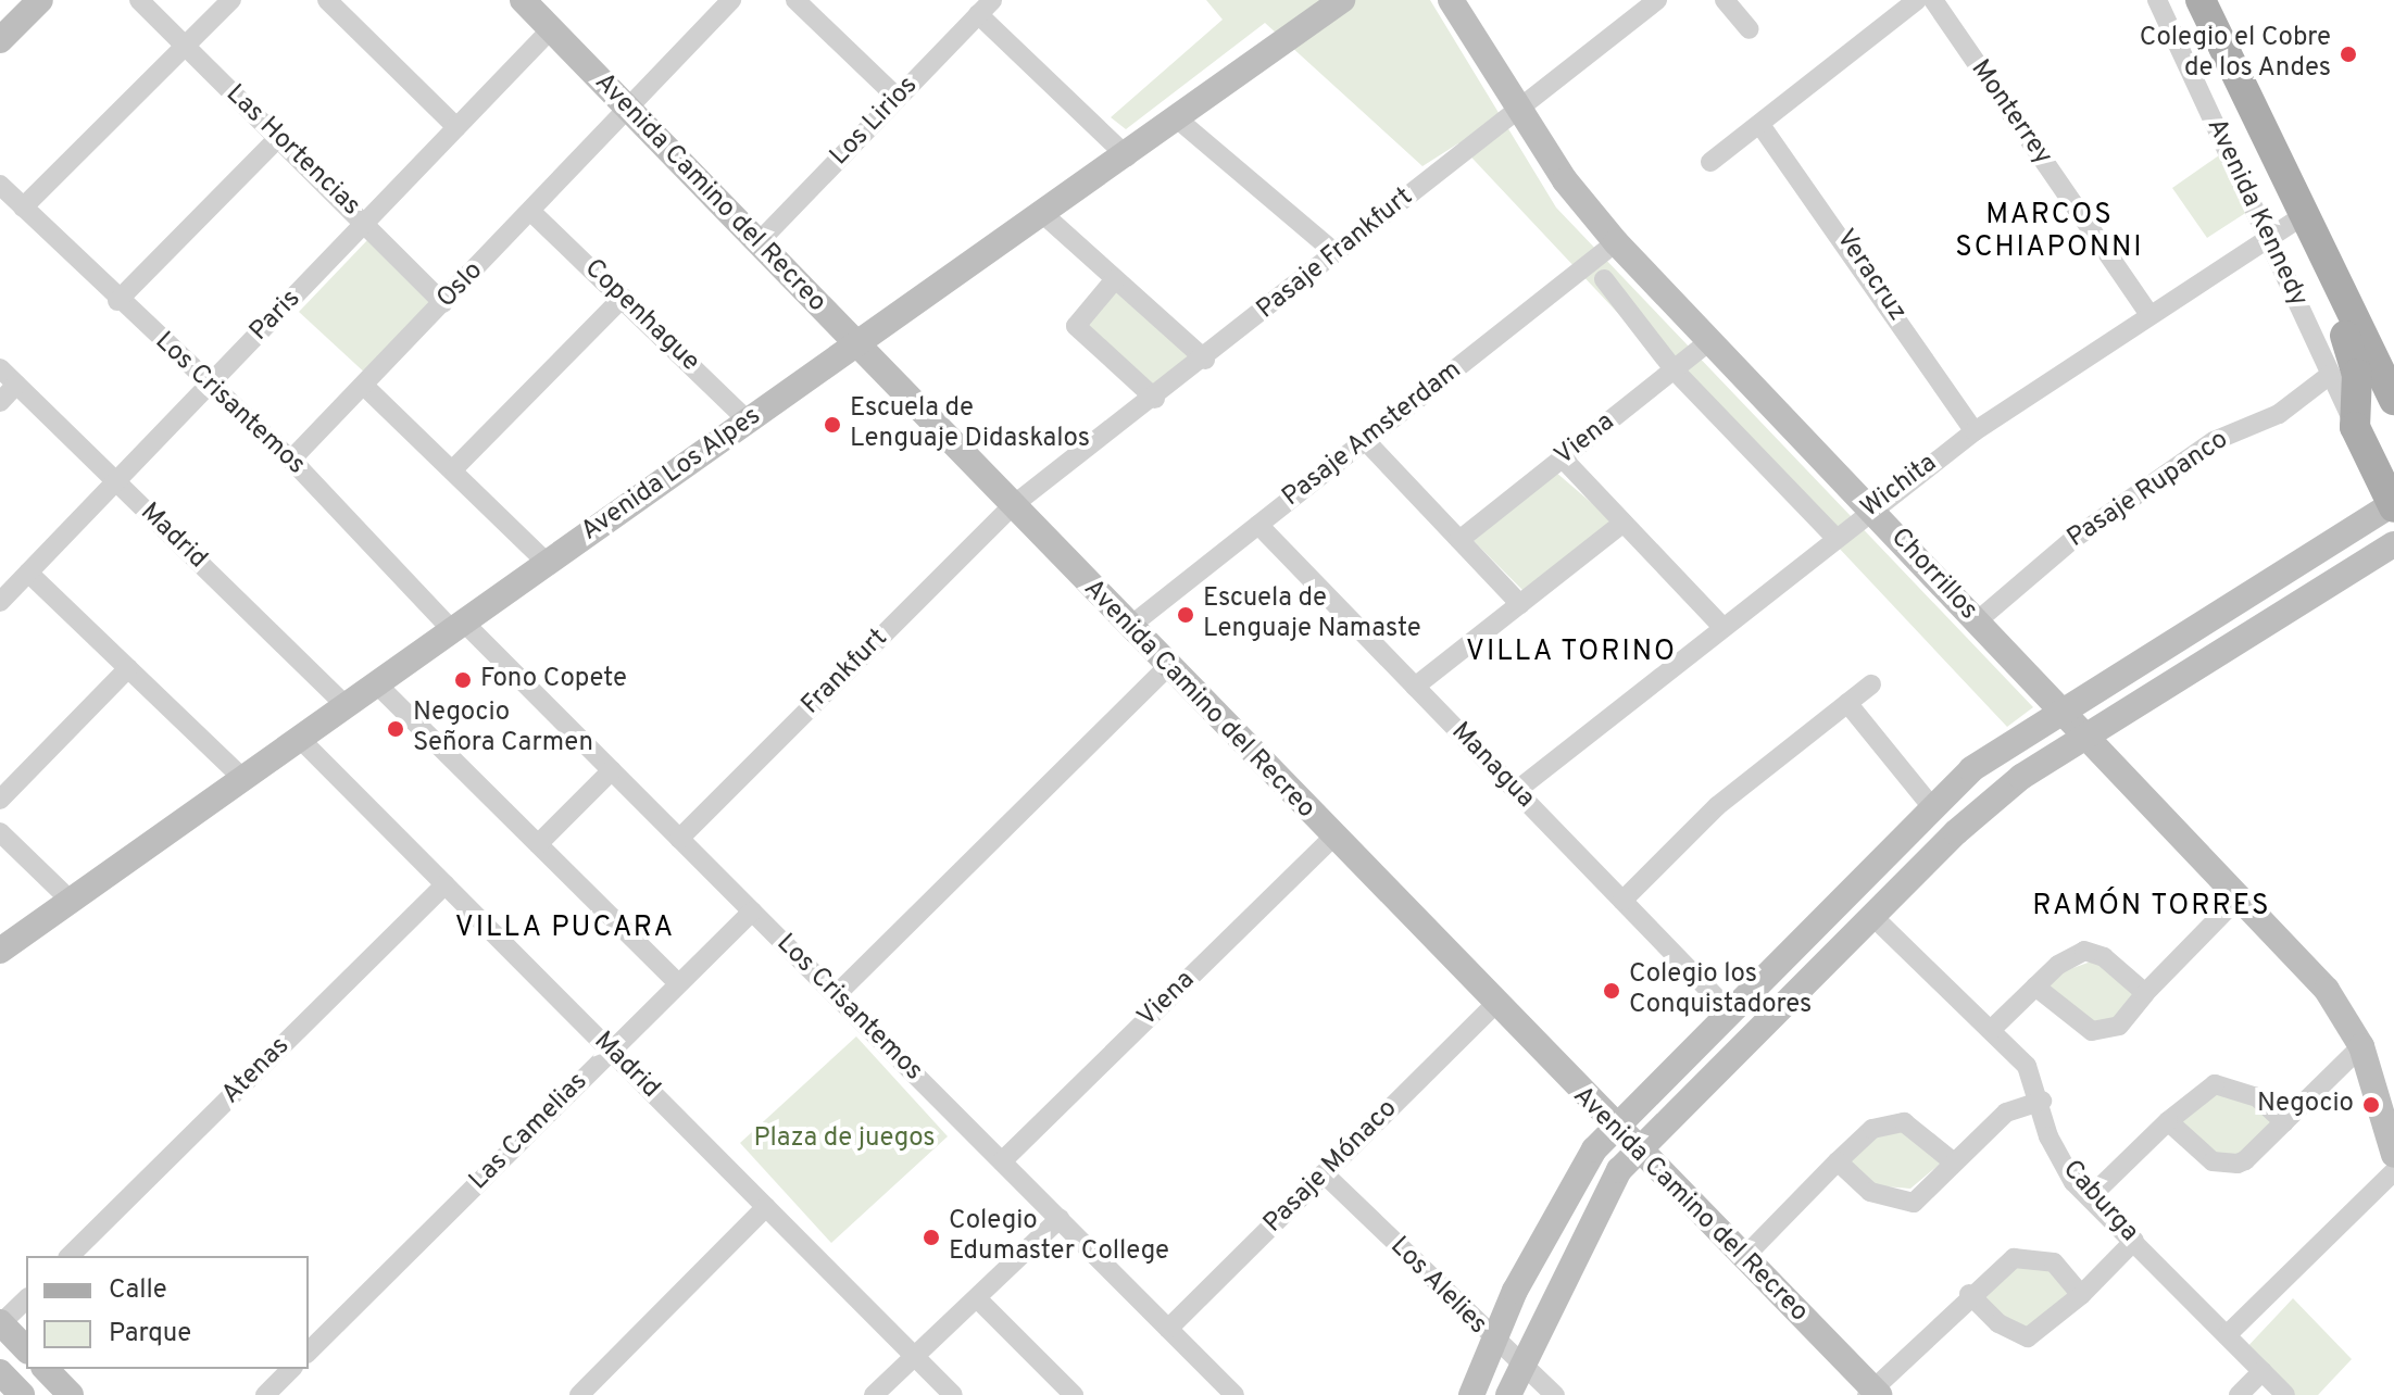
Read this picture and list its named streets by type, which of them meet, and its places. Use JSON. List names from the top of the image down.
{
  "streets": {
    "main road": ["Avenida Kennedy"],
    "street": [
      "Monterrey",
      "Los Lirios",
      "Las Hortencias",
      "Avenida Camino del Recreo",
      "Pasaje Frankfurt",
      "Veracruz",
      "Oslo",
      "Paris",
      "Copenhague",
      "Los Crisantemos",
      "Pasaje Amsterdam",
      "Viena",
      "Avenida Los Alpes",
      "Wichita",
      "Pasaje Rupanco",
      "Madrid",
      "Chorrillos",
      "Frankfurt",
      "Managua",
      "Atenas",
      "Las Camelias",
      "Pasaje Mónaco",
      "Caburga",
      "Los Alelies"
    ]
  },
  "crossings": [
    ["Monterrey", "Wichita"],
    ["Los Lirios", "Avenida Camino del Recreo"],
    ["Las Hortencias", "Oslo"],
    ["Las Hortencias", "Paris"],
    ["Avenida Camino del Recreo", "Pasaje Frankfurt"],
    ["Avenida Camino del Recreo", "Oslo"],
    ["Avenida Camino del Recreo", "Paris"],
    ["Avenida Camino del Recreo", "Pasaje Amsterdam"],
    ["Avenida Camino del Recreo", "Viena"],
    ["Avenida Camino del Recreo", "Avenida Los Alpes"],
    ["Avenida Camino del Recreo", "Frankfurt"],
    ["Avenida Camino del Recreo", "Pasaje Mónaco"],
    ["Avenida Kennedy", "Wichita"],
    ["Avenida Kennedy", "Pasaje Rupanco"],
    ["Pasaje Frankfurt", "Chorrillos"],
    ["Pasaje Frankfurt", "Frankfurt"],
    ["Veracruz", "Wichita"],
    ["Oslo", "Copenhague"],
    ["Oslo", "Los Crisantemos"],
    ["Paris", "Los Crisantemos"],
    ["Paris", "Madrid"],
    ["Copenhague", "Avenida Los Alpes"],
    ["Los Crisantemos", "Viena"],
    ["Los Crisantemos", "Avenida Los Alpes"],
    ["Los Crisantemos", "Frankfurt"],
    ["Los Crisantemos", "Las Camelias"],
    ["Los Crisantemos", "Pasaje Mónaco"],
    ["Pasaje Amsterdam", "Chorrillos"],
    ["Pasaje Amsterdam", "Managua"],
    ["Viena", "Chorrillos"],
    ["Avenida Los Alpes", "Madrid"],
    ["Wichita", "Chorrillos"],
    ["Wichita", "Managua"],
    ["Pasaje Rupanco", "Chorrillos"],
    ["Madrid", "Atenas"],
    ["Madrid", "Las Camelias"],
    ["Pasaje Mónaco", "Los Alelies"]
  ],
  "districts": [
    "MARCOS SCHIAPONNI",
    "VILLA TORINO",
    "RAMÓN TORRES",
    "VILLA PUCARA"
  ],
  "parks": ["Plaza de juegos"],
  "places": [
    "Colegio el Cobre de los Andes",
    "Escuela de Lenguaje Didaskalos",
    "Escuela de Lenguaje Namaste",
    "Fono Copete",
    "Negocio Señora Carmen",
    "Colegio los Conquistadores",
    "Negocio",
    "Colegio Edumaster College"
  ],
  "legend": ["Calle", "Parque"]
}
